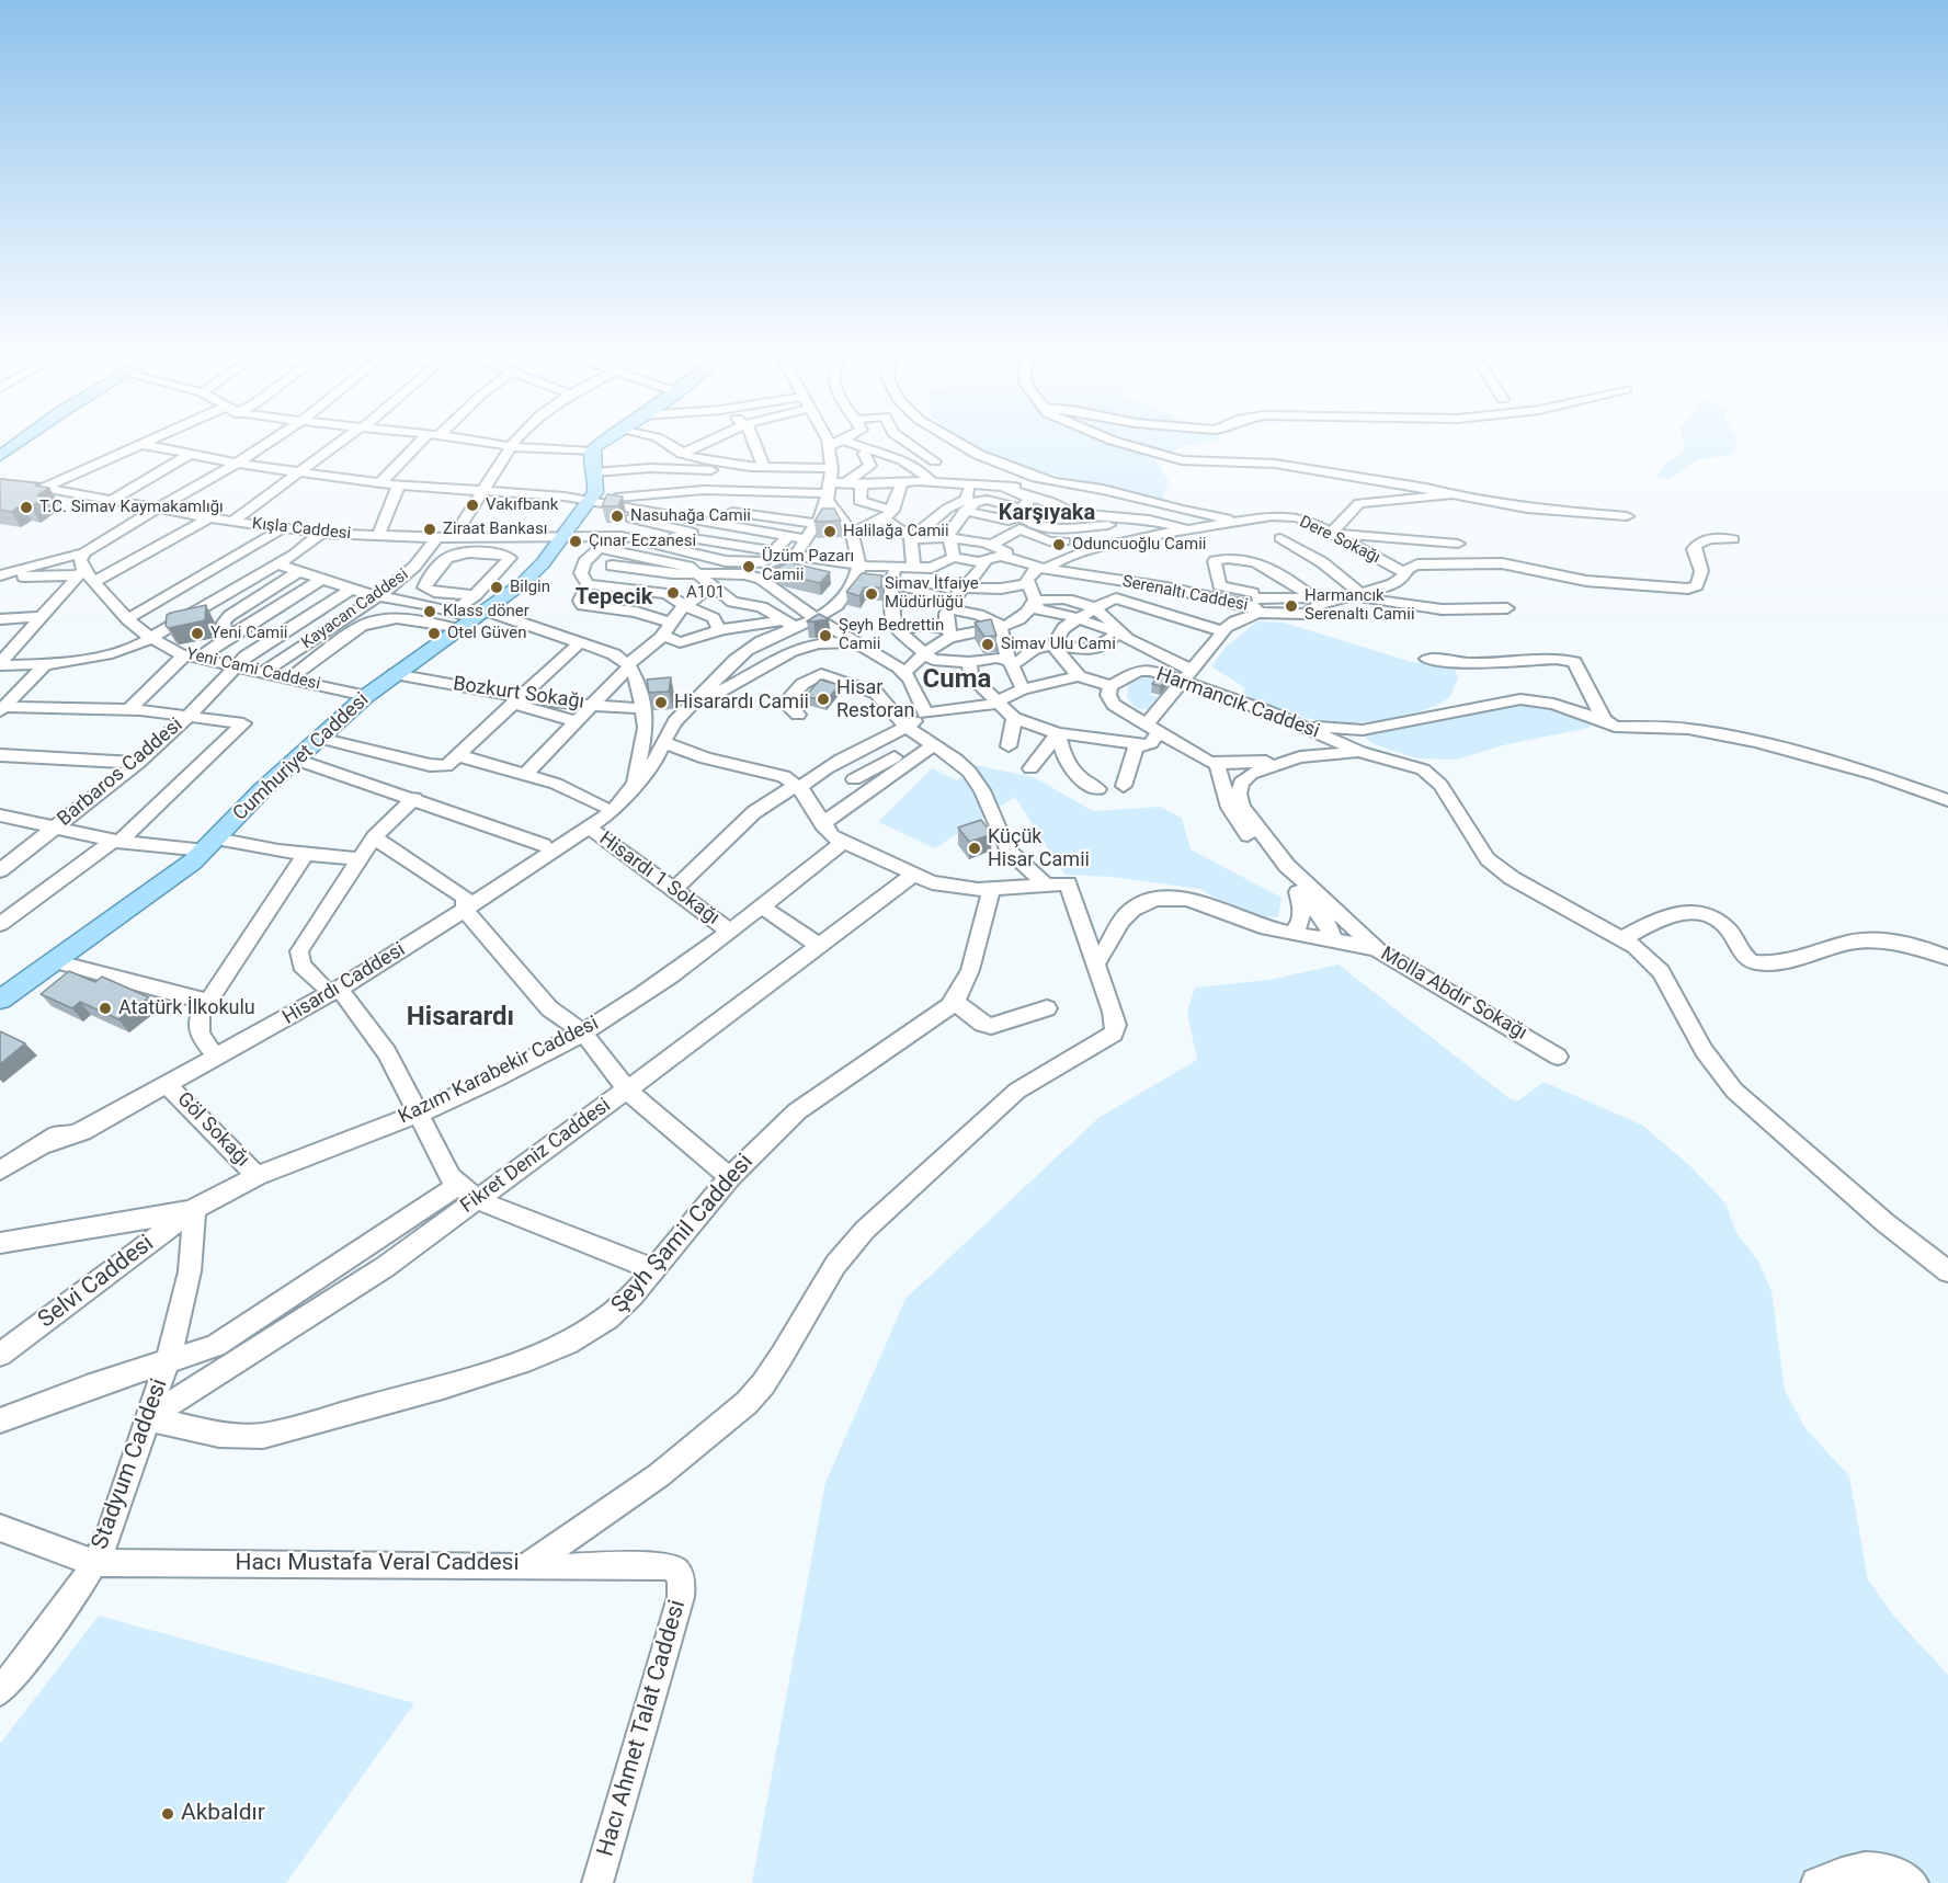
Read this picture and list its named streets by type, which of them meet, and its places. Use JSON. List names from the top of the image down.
{
  "streets": {
    "main road": ["Cumhuriyet Caddesi"],
    "street": [
      "Kışla Caddesi",
      "Dere Sokağı",
      "Serenaltı Caddesi",
      "Kayacan Caddesi",
      "Yeni Cami Caddesi",
      "Bozkurt Sokağı",
      "Harmancık Caddesi",
      "Barbaros Caddesi",
      "Hisardı 1 Sokağı",
      "Hisardı Caddesi",
      "Molla Abdır Sokağı",
      "Kazım Karabekir Caddesi",
      "Göl Sokağı",
      "Fikret Deniz Caddesi",
      "Şeyh Şamil Caddesi",
      "Selvi Caddesi",
      "Stadyum Caddesi",
      "Hacı Mustafa Veral Caddesi",
      "Hacı Ahmet Talat Caddesi"
    ]
  },
  "crossings": [
    ["Kışla Caddesi", "Kayacan Caddesi"],
    ["Kışla Caddesi", "Cumhuriyet Caddesi"],
    ["Serenaltı Caddesi", "Harmancık Caddesi"],
    ["Kayacan Caddesi", "Yeni Cami Caddesi"],
    ["Yeni Cami Caddesi", "Cumhuriyet Caddesi"],
    ["Yeni Cami Caddesi", "Barbaros Caddesi"],
    ["Bozkurt Sokağı", "Cumhuriyet Caddesi"],
    ["Harmancık Caddesi", "Molla Abdır Sokağı"],
    ["Hisardı 1 Sokağı", "Hisardı Caddesi"],
    ["Hisardı 1 Sokağı", "Kazım Karabekir Caddesi"],
    ["Hisardı Caddesi", "Göl Sokağı"],
    ["Kazım Karabekir Caddesi", "Göl Sokağı"],
    ["Kazım Karabekir Caddesi", "Selvi Caddesi"],
    ["Kazım Karabekir Caddesi", "Stadyum Caddesi"],
    ["Fikret Deniz Caddesi", "Şeyh Şamil Caddesi"],
    ["Fikret Deniz Caddesi", "Stadyum Caddesi"],
    ["Şeyh Şamil Caddesi", "Stadyum Caddesi"],
    ["Selvi Caddesi", "Stadyum Caddesi"],
    ["Stadyum Caddesi", "Hacı Mustafa Veral Caddesi"],
    ["Hacı Mustafa Veral Caddesi", "Hacı Ahmet Talat Caddesi"]
  ],
  "districts": [
    "Karşıyaka",
    "Tepecik",
    "Cuma",
    "Hisarardı"
  ],
  "places": [
    "Vakıfbank",
    "T.C. Simav Kaymakamlığı",
    "Nasuhağa Camii",
    "Ziraat Bankası",
    "Halilağa Camii",
    "Çınar Eczanesi",
    "Oduncuoğlu Camii",
    "Üzüm Pazarı Camii",
    "Bilgin",
    "A101",
    "Simav İtfaiye Müdürlüğü",
    "Harmancık Serenaltı Camii",
    "Klass döner",
    "Yeni Camii",
    "Otel Güven",
    "Şeyh Bedrettin Camii",
    "Simav Ulu Cami",
    "Hisar Restoran",
    "Hisarardı Camii",
    "Küçük Hisar Camii",
    "Atatürk İlkokulu",
    "Akbaldır"
  ]
}
